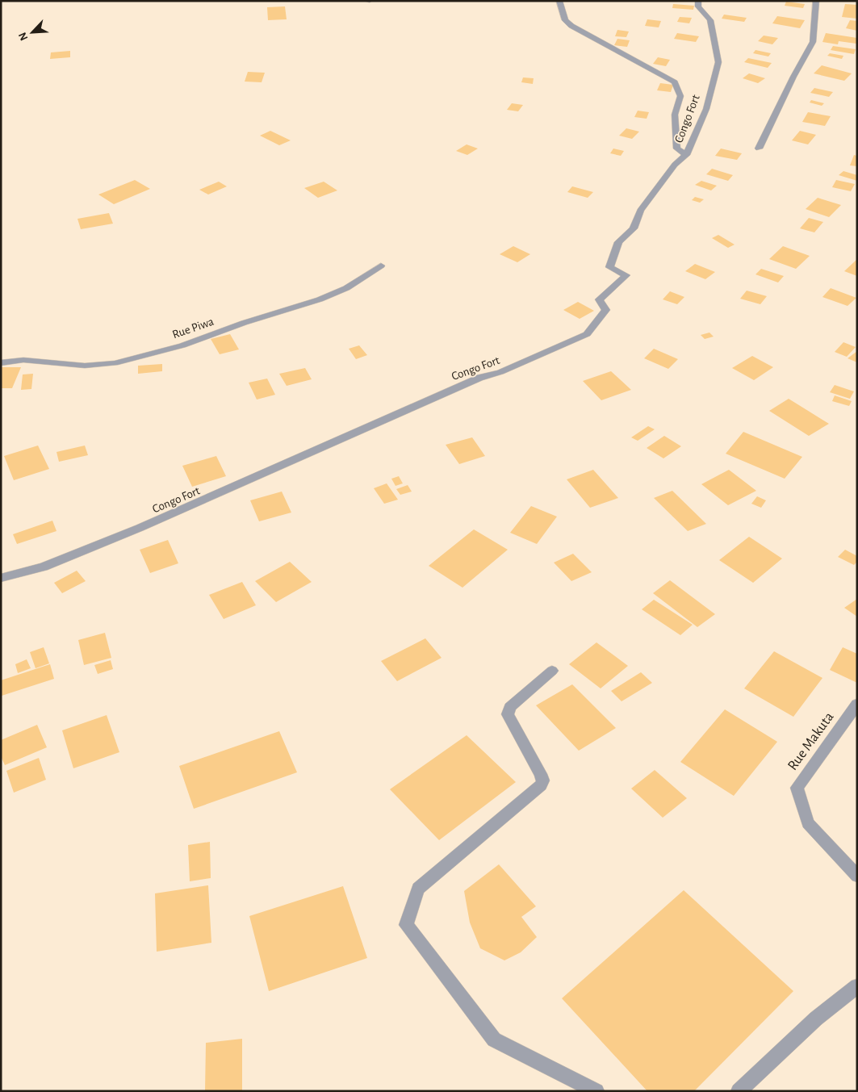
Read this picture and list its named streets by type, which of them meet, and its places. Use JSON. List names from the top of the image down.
{
  "streets": {
    "street": ["Congo Fort", "Rue Piwa", "Rue Makuta"]
  },
  "north": "bottom left"
}
